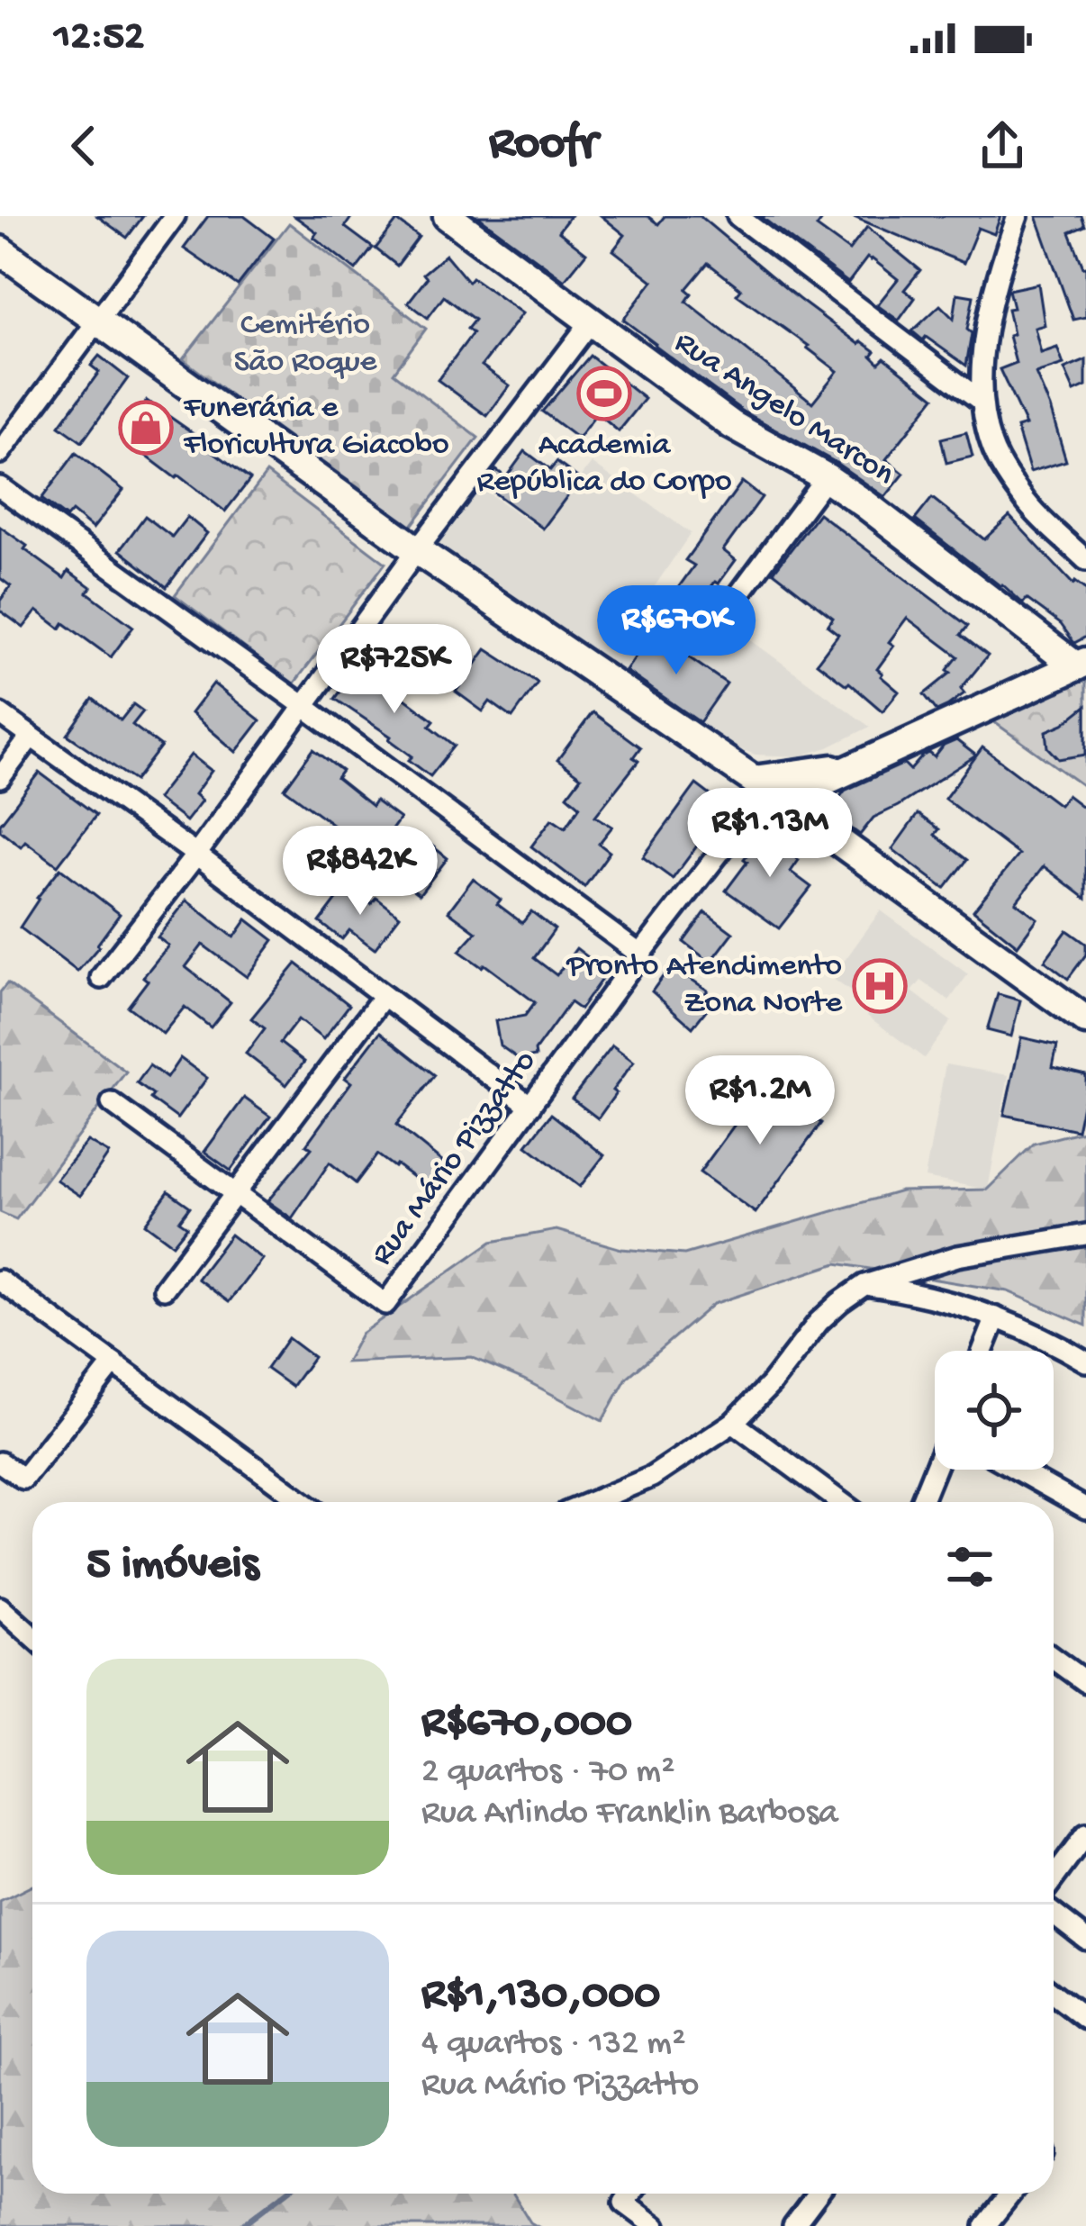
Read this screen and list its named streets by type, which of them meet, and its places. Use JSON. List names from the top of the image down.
{
  "streets": {
    "street": ["Rua Angelo Marcon", "Rua Mário Pizzatto"]
  },
  "parks": ["Cemitério São Roque"],
  "places": {
    "sports": ["Academia República do Corpo"],
    "shop": ["Funerária e Floricultura Giacobo"],
    "hospital": ["Pronto Atendimento Zona Norte"]
  },
  "page": {
    "status": "12:52",
    "header": "Roofr",
    "price": [
      "R$670K",
      "R$725K",
      "R$1.13M",
      "R$842K",
      "R$1.2M"
    ],
    "heading": "5 imóveis",
    "list": [
      {
        "name": "R$670,000",
        "note": "2 quartos · 70 m² · Rua Arlindo Franklin Barbosa"
      },
      {
        "name": "R$1,130,000",
        "note": "4 quartos · 132 m² · Rua Mário Pizzatto"
      }
    ]
  }
}
